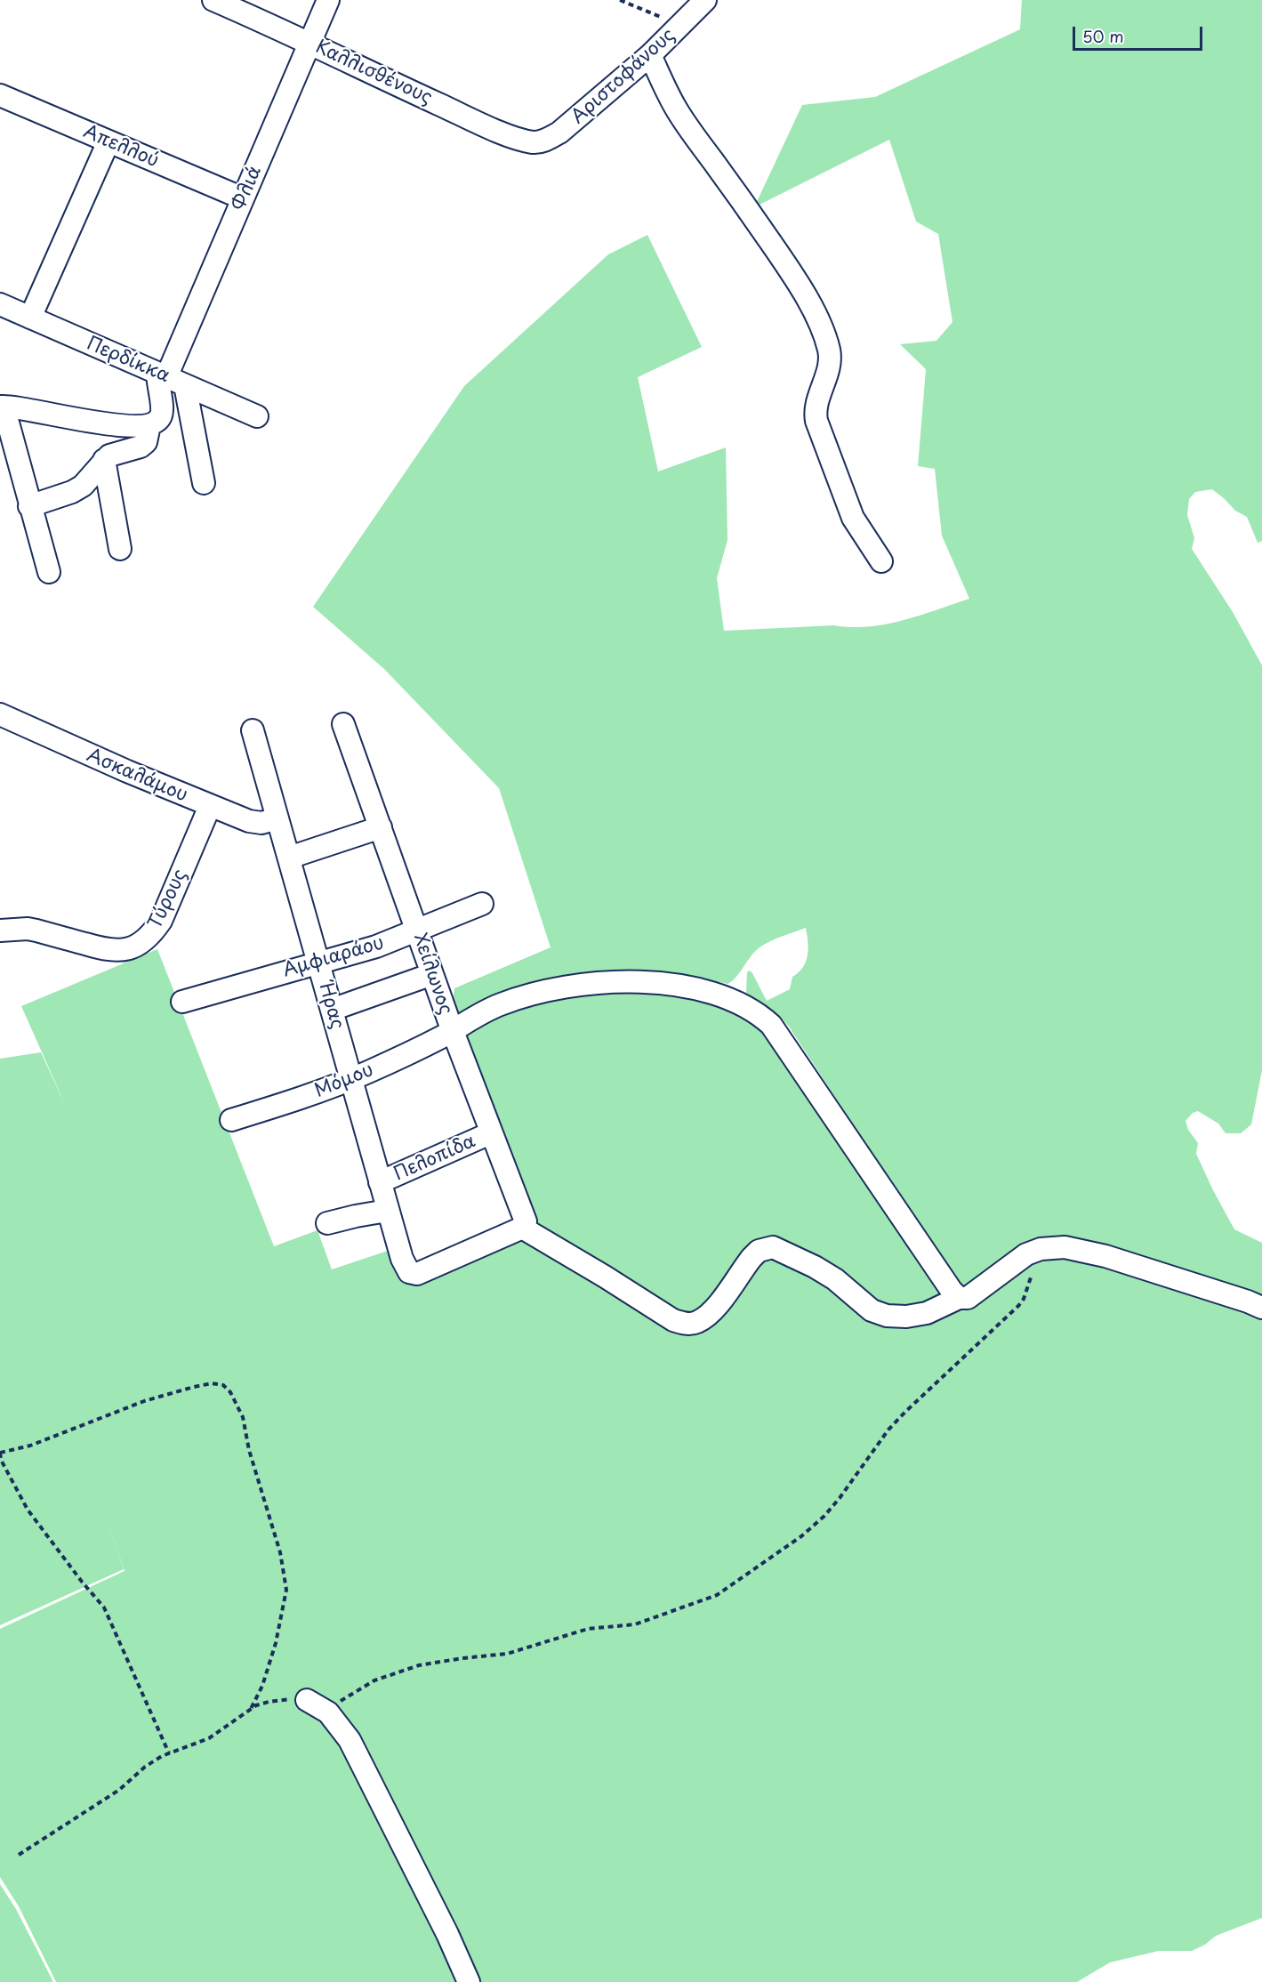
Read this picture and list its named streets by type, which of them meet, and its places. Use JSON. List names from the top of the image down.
{
  "streets": {
    "street": [
      "Καλλισθένους",
      "Αριστοφάνους",
      "Απελλού",
      "Φλιά",
      "Περδίκκα",
      "Ασκαλάμου",
      "Τύρους",
      "Αμφιαράου",
      "Χείλωνος",
      "Ήρας",
      "Μόμου",
      "Πελοπίδα"
    ]
  },
  "crossings": [
    ["Καλλισθένους", "Αριστοφάνους"],
    ["Καλλισθένους", "Φλιά"],
    ["Απελλού", "Φλιά"],
    ["Φλιά", "Περδίκκα"],
    ["Ασκαλάμου", "Τύρους"],
    ["Ασκαλάμου", "Ήρας"],
    ["Αμφιαράου", "Χείλωνος"],
    ["Αμφιαράου", "Ήρας"],
    ["Χείλωνος", "Ήρας"],
    ["Χείλωνος", "Μόμου"],
    ["Χείλωνος", "Πελοπίδα"],
    ["Ήρας", "Μόμου"],
    ["Ήρας", "Πελοπίδα"]
  ],
  "scale_bar": "50 m"
}
